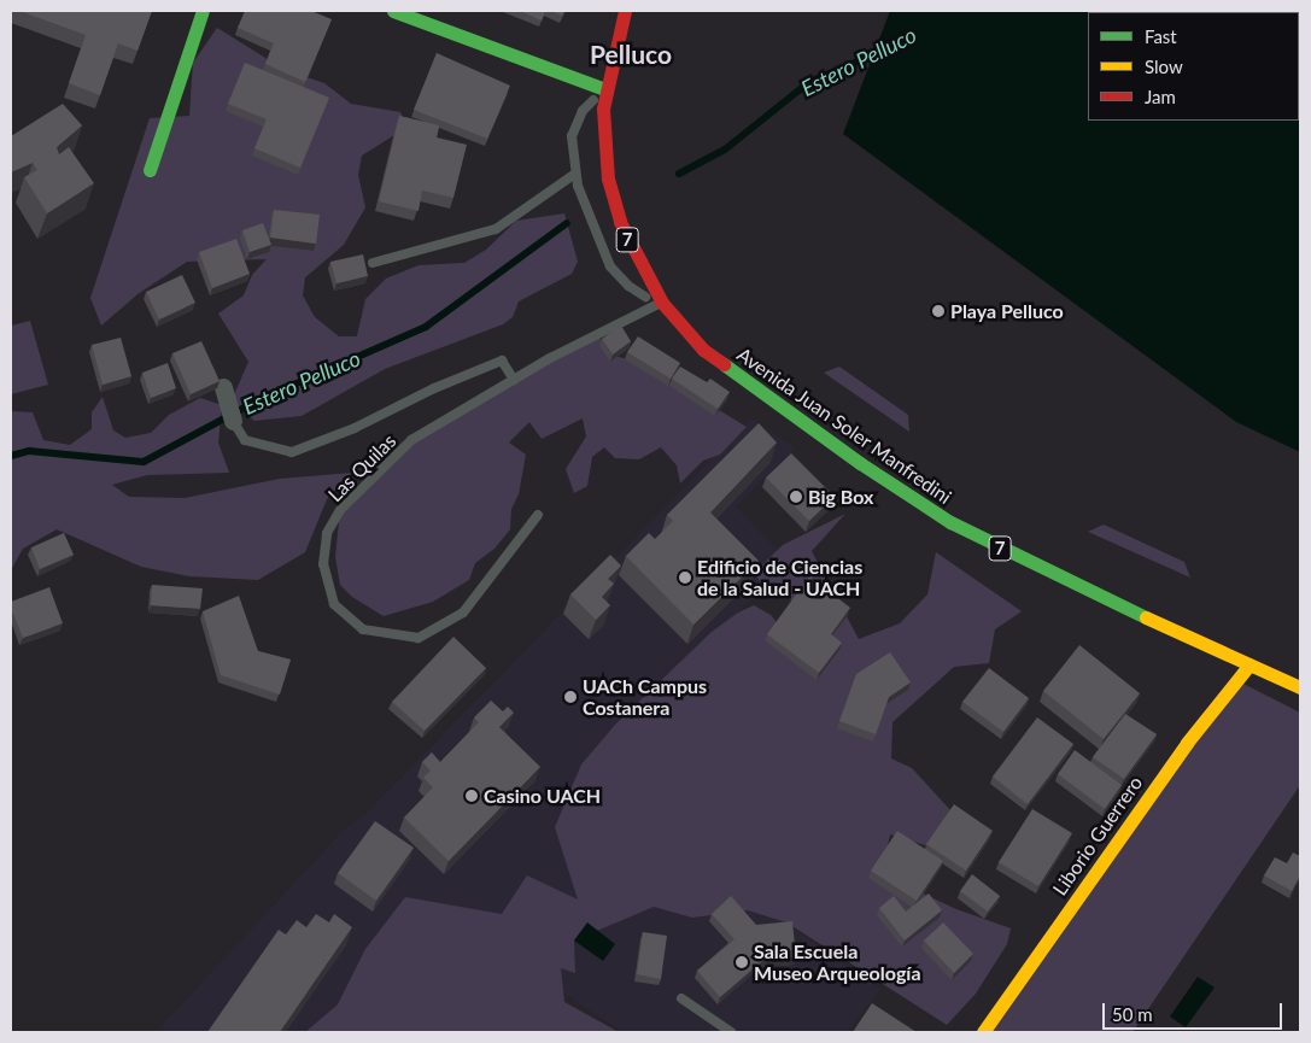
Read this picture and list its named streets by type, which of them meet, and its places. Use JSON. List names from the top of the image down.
{
  "streets": {
    "main road": ["7", "Avenida Juan Soler Manfredini", "Liborio Guerrero"],
    "lane": ["Las Quilas"]
  },
  "crossings": [
    ["Avenida Juan Soler Manfredini", "Las Quilas"],
    ["Avenida Juan Soler Manfredini", "Liborio Guerrero"]
  ],
  "districts": ["Pelluco"],
  "water": ["Estero Pelluco"],
  "places": [
    "Playa Pelluco",
    "Big Box",
    "Edificio de Ciencias de la Salud - UACH",
    "UACh Campus Costanera",
    "Casino UACH",
    "Sala Escuela Museo Arqueología"
  ],
  "legend": ["Fast", "Slow", "Jam"],
  "scale_bar": "50 m"
}
